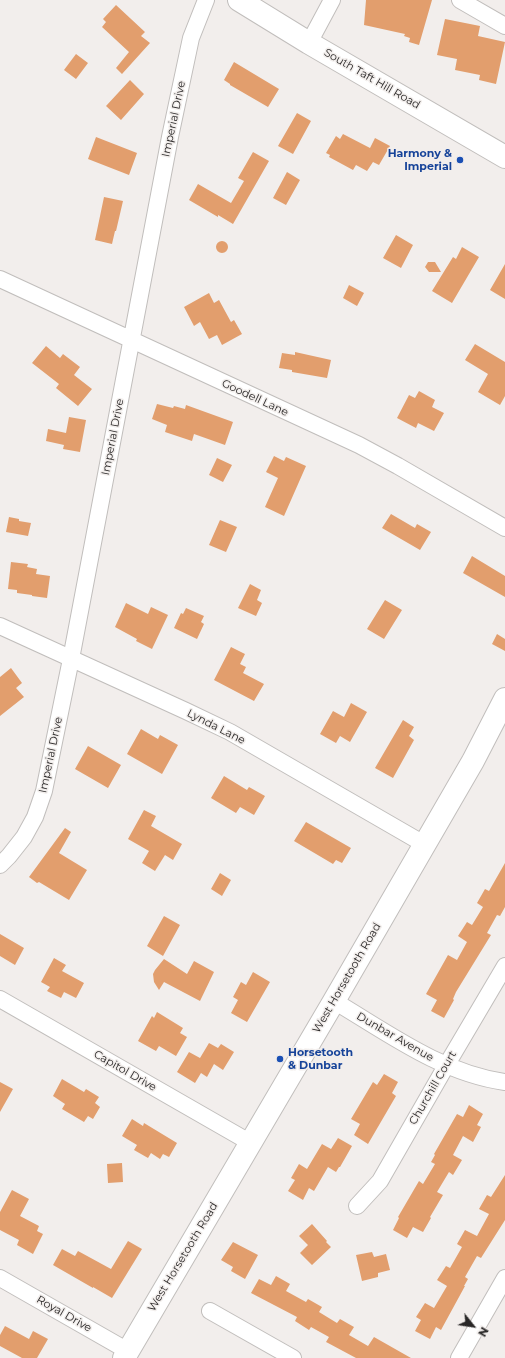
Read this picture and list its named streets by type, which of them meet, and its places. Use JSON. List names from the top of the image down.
{
  "streets": {
    "main road": ["South Taft Hill Road", "West Horsetooth Road"],
    "street": [
      "Imperial Drive",
      "Goodell Lane",
      "Lynda Lane",
      "Dunbar Avenue",
      "Capitol Drive",
      "Churchill Court",
      "Royal Drive"
    ]
  },
  "crossings": [
    ["Imperial Drive", "Goodell Lane"],
    ["Imperial Drive", "Lynda Lane"],
    ["Lynda Lane", "West Horsetooth Road"],
    ["West Horsetooth Road", "Dunbar Avenue"],
    ["West Horsetooth Road", "Capitol Drive"],
    ["West Horsetooth Road", "Royal Drive"],
    ["Dunbar Avenue", "Churchill Court"]
  ],
  "places": ["Harmony & Imperial", "Horsetooth & Dunbar"],
  "north": "bottom right"
}
